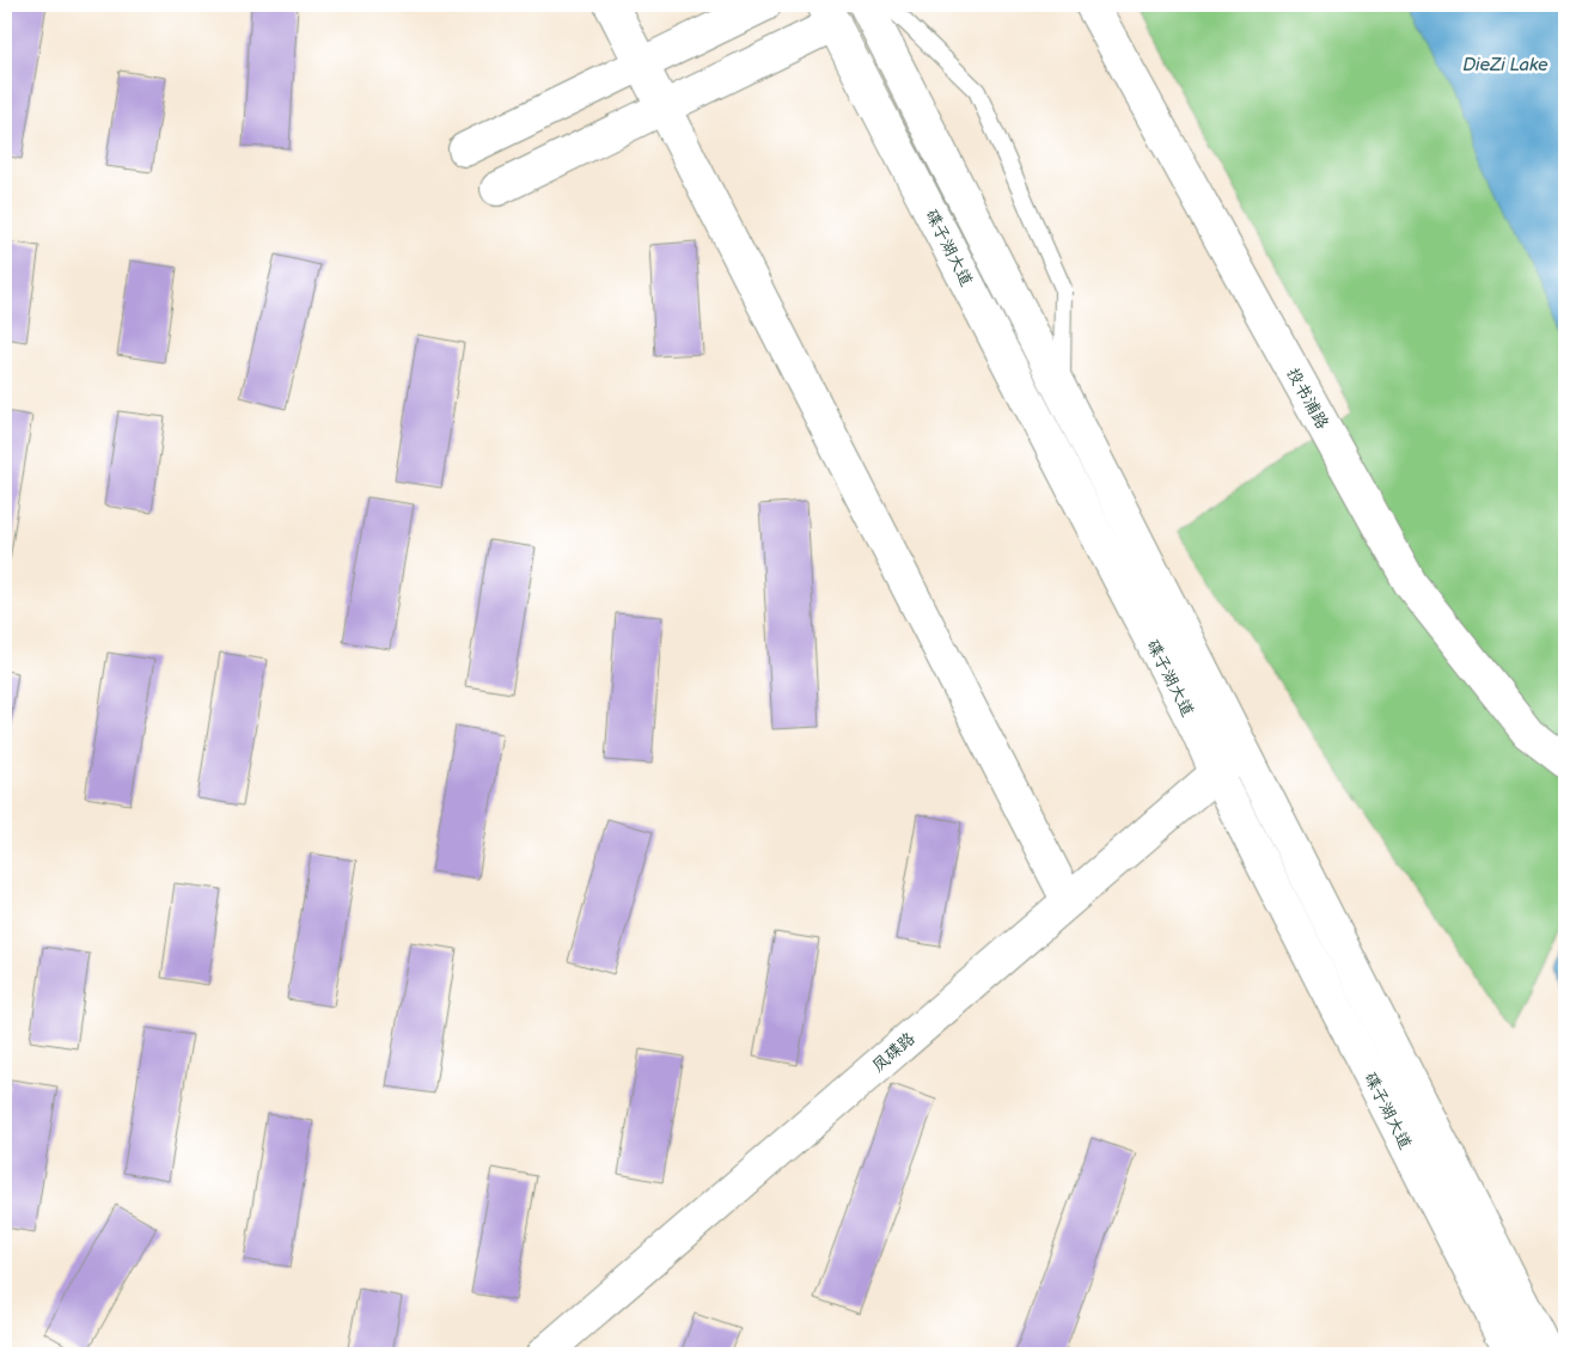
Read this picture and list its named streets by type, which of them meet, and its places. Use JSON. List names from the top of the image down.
{
  "streets": {
    "street": ["碟子湖大道", "投书浦路", "凤碟路"]
  },
  "crossings": [
    ["碟子湖大道", "凤碟路"]
  ],
  "water": ["DieZi Lake"]
}
